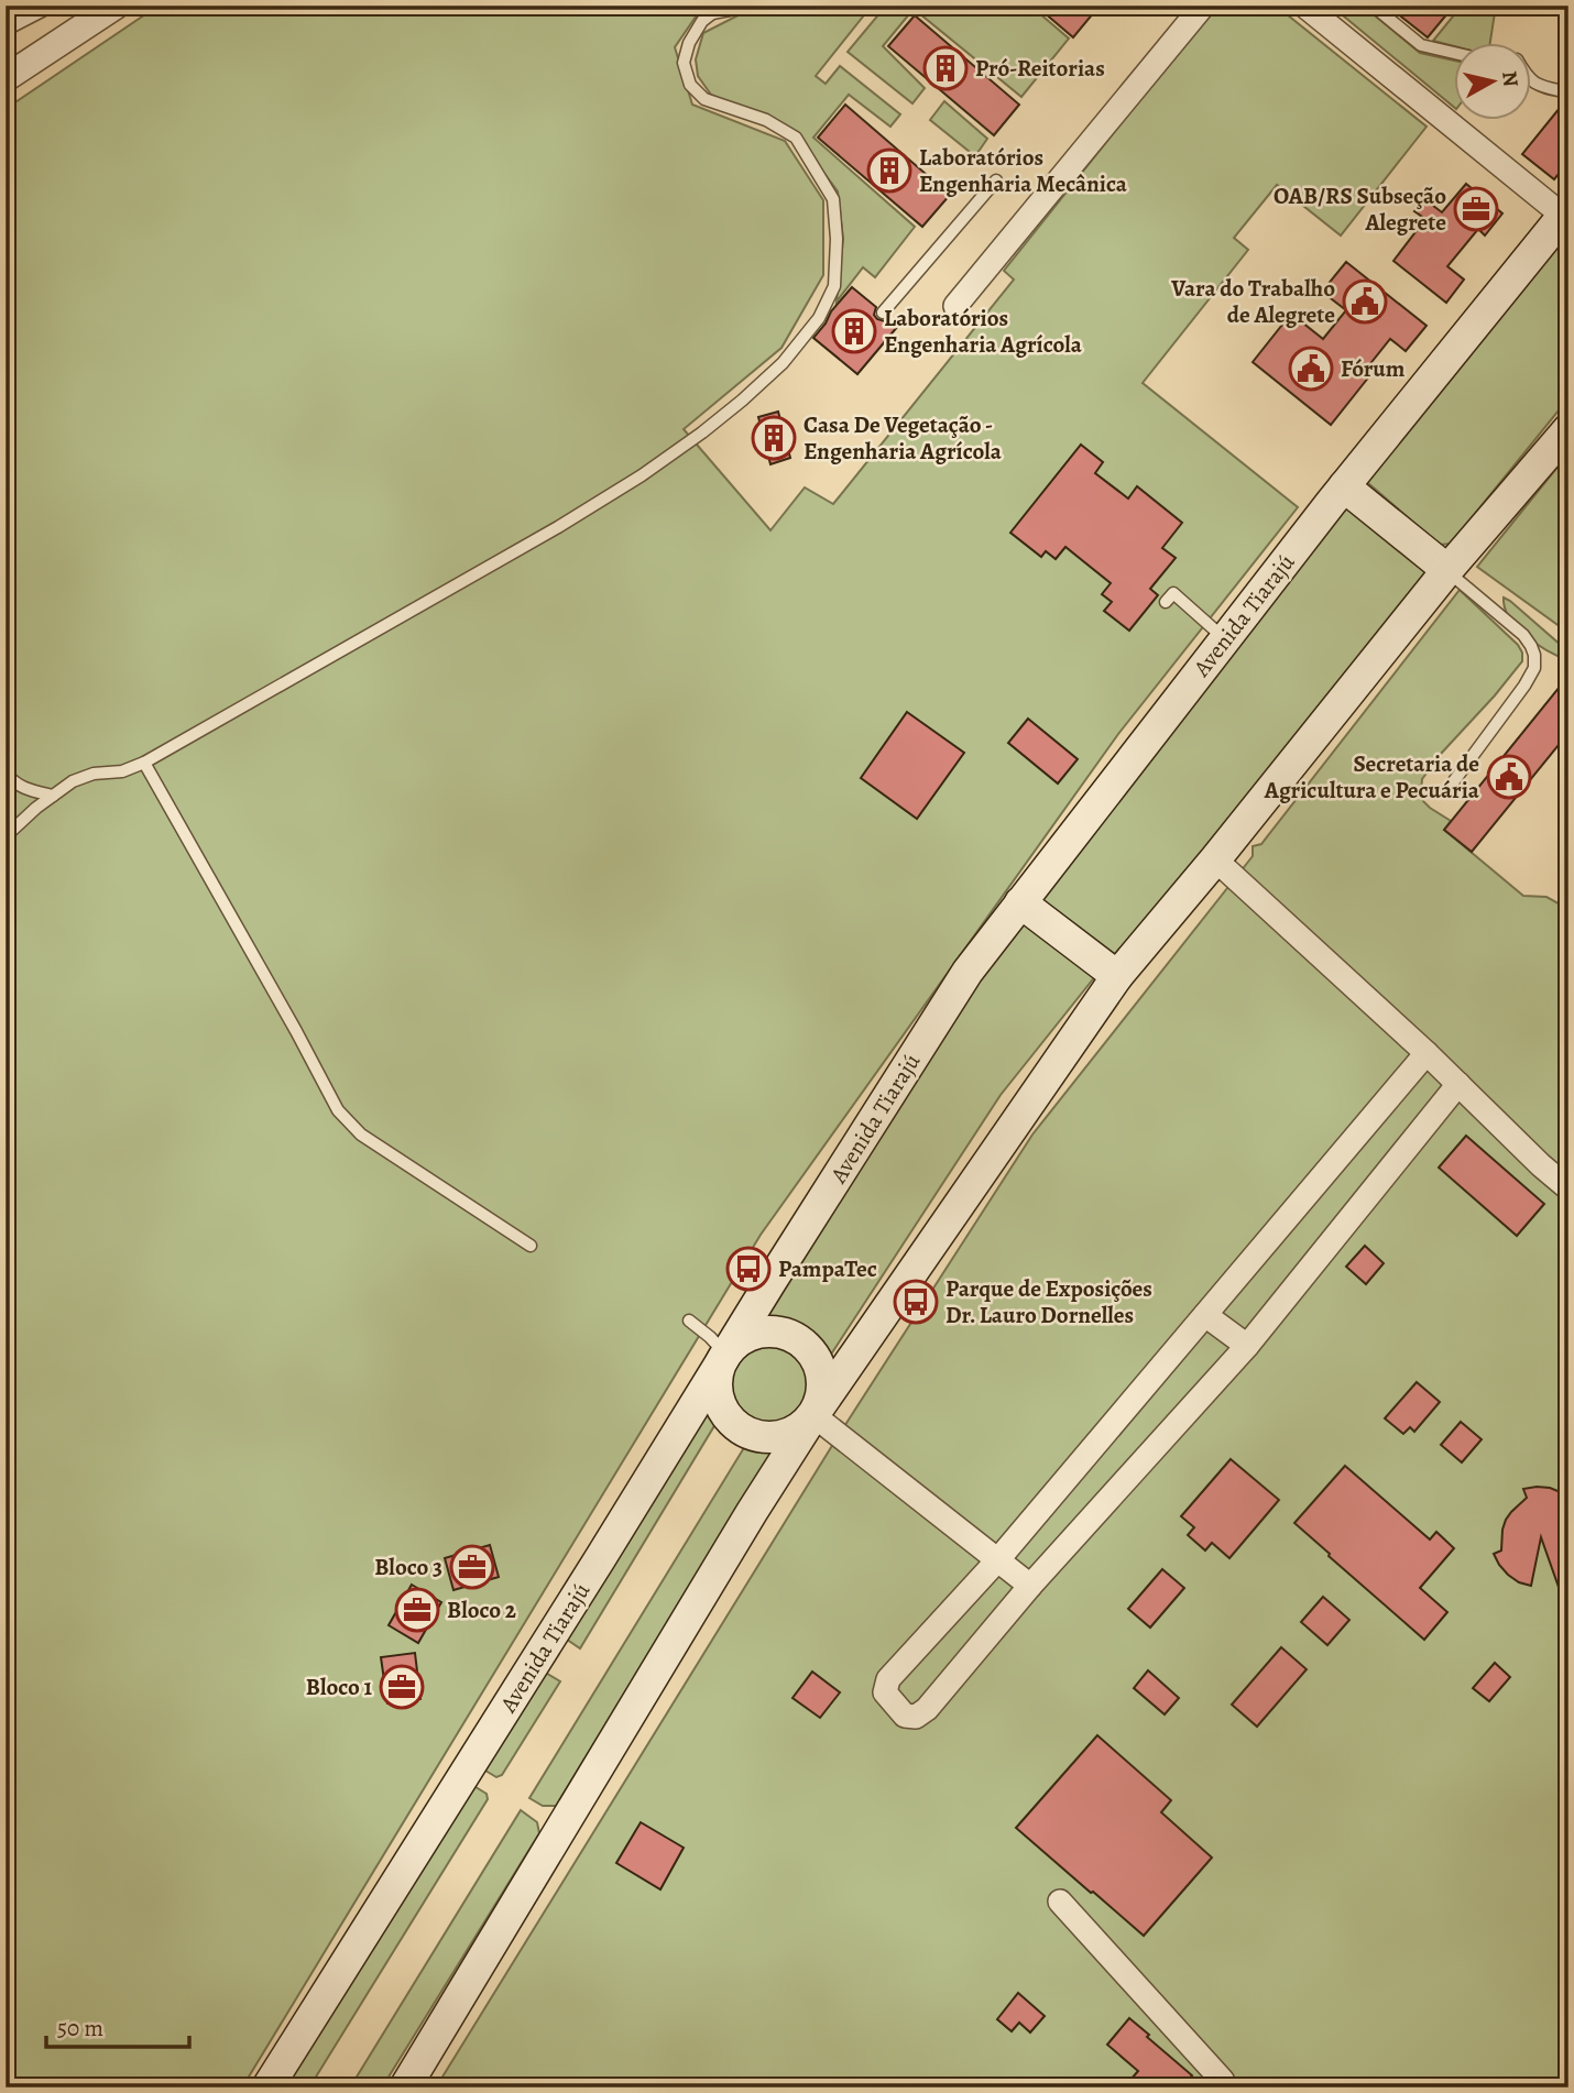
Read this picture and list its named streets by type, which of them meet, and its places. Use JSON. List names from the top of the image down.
{
  "streets": {
    "main road": ["Avenida Tiarajú"]
  },
  "places": {
    "building": [
      "Pró-Reitorias",
      "Laboratórios Engenharia Mecânica",
      "Laboratórios Engenharia Agrícola",
      "Casa De Vegetação - Engenharia Agrícola"
    ],
    "office": [
      "OAB/RS Subseção Alegrete",
      "Bloco 3",
      "Bloco 2",
      "Bloco 1"
    ],
    "public building": ["Vara do Trabalho de Alegrete", "Fórum", "Secretaria de Agricultura e Pecuária"],
    "bus stop": ["PampaTec", "Parque de Exposições Dr. Lauro Dornelles"]
  },
  "scale_bar": "50 m",
  "north": "right"
}
